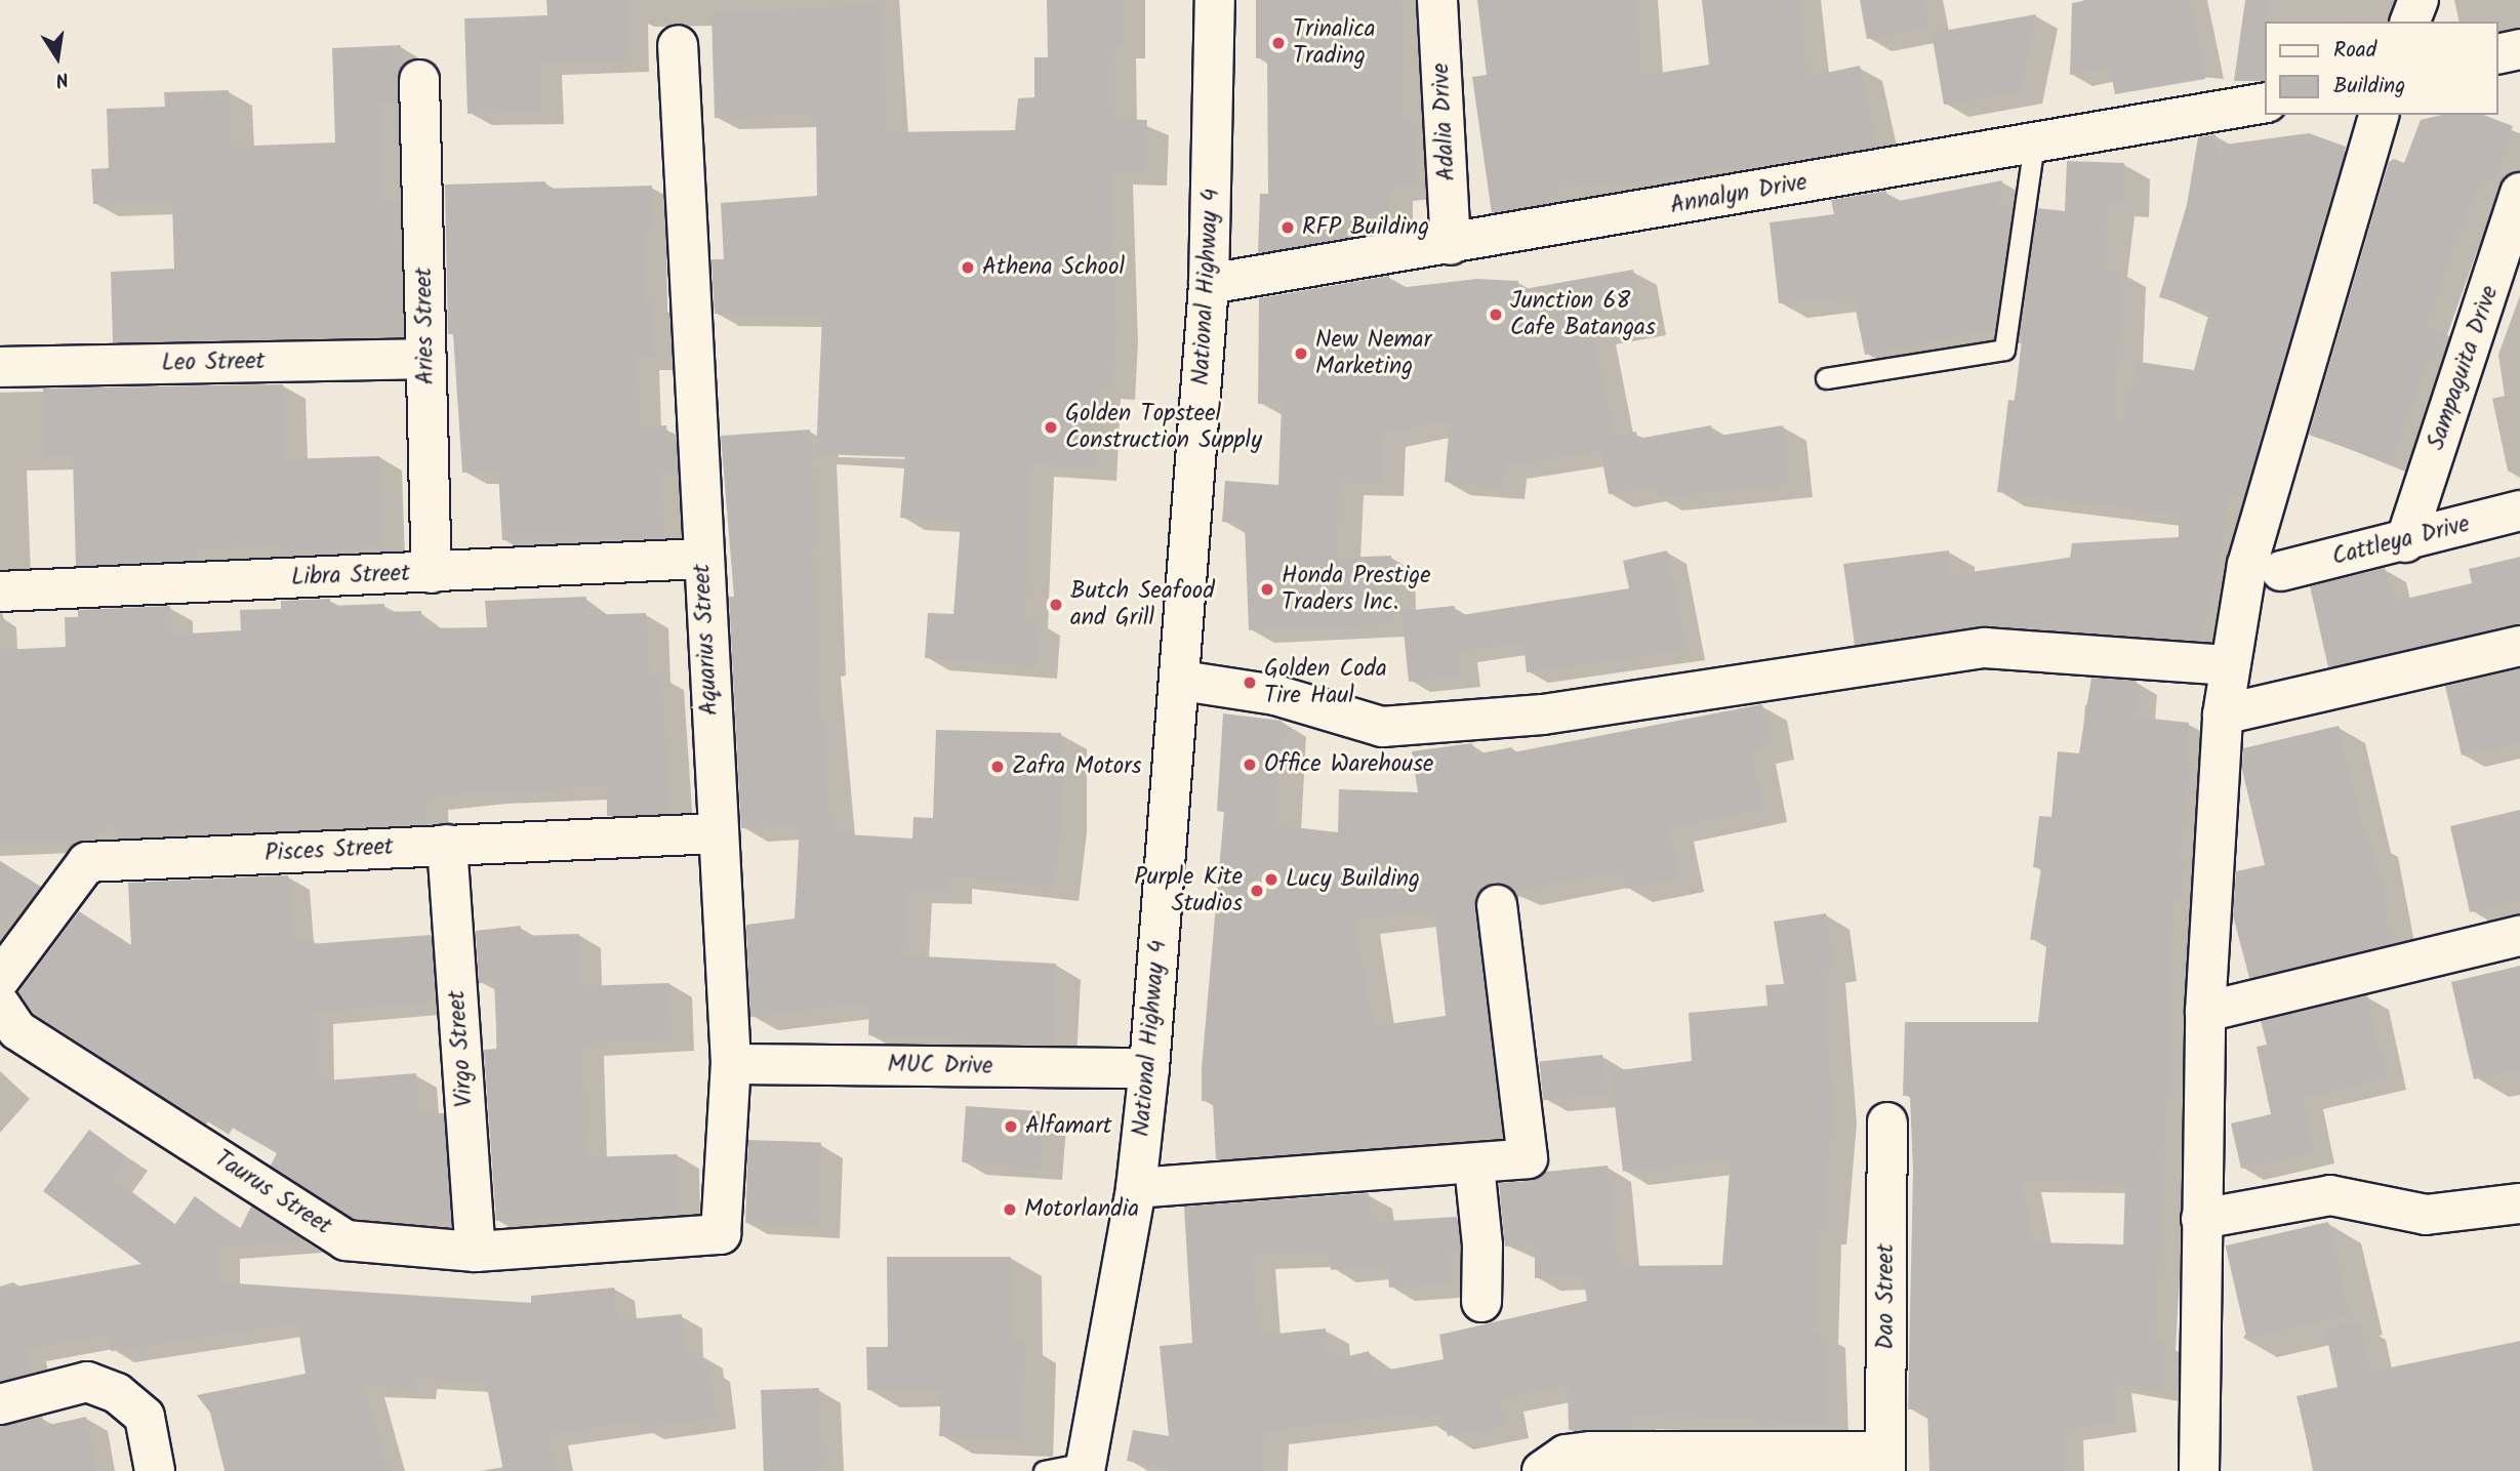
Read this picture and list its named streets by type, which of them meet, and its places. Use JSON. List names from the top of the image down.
{
  "streets": {
    "street": [
      "Adalia Drive",
      "Annalyn Drive",
      "National Highway 4",
      "Aries Street",
      "Leo Street",
      "Sampaguita Drive",
      "Cattleya Drive",
      "Libra Street",
      "Aquarius Street",
      "Pisces Street",
      "Virgo Street",
      "MUC Drive",
      "Taurus Street",
      "Dao Street"
    ]
  },
  "crossings": [
    ["Adalia Drive", "Annalyn Drive"],
    ["Annalyn Drive", "National Highway 4"],
    ["National Highway 4", "MUC Drive"],
    ["Aries Street", "Leo Street"],
    ["Aries Street", "Libra Street"],
    ["Sampaguita Drive", "Cattleya Drive"],
    ["Libra Street", "Aquarius Street"],
    ["Aquarius Street", "Pisces Street"],
    ["Aquarius Street", "MUC Drive"],
    ["Aquarius Street", "Taurus Street"],
    ["Pisces Street", "Virgo Street"],
    ["Virgo Street", "Taurus Street"]
  ],
  "places": [
    "Trinalica Trading",
    "RFP Building",
    "Athena School",
    "Junction 68 Cafe Batangas",
    "New Nemar Marketing",
    "Golden Topsteel Construction Supply",
    "Honda Prestige Traders Inc.",
    "Butch Seafood and Grill",
    "Golden Coda Tire Haul",
    "Office Warehouse",
    "Zafra Motors",
    "Lucy Building",
    "Purple Kite Studios",
    "Alfamart",
    "Motorlandia"
  ],
  "legend": ["Road", "Building"],
  "north": "bottom"
}
